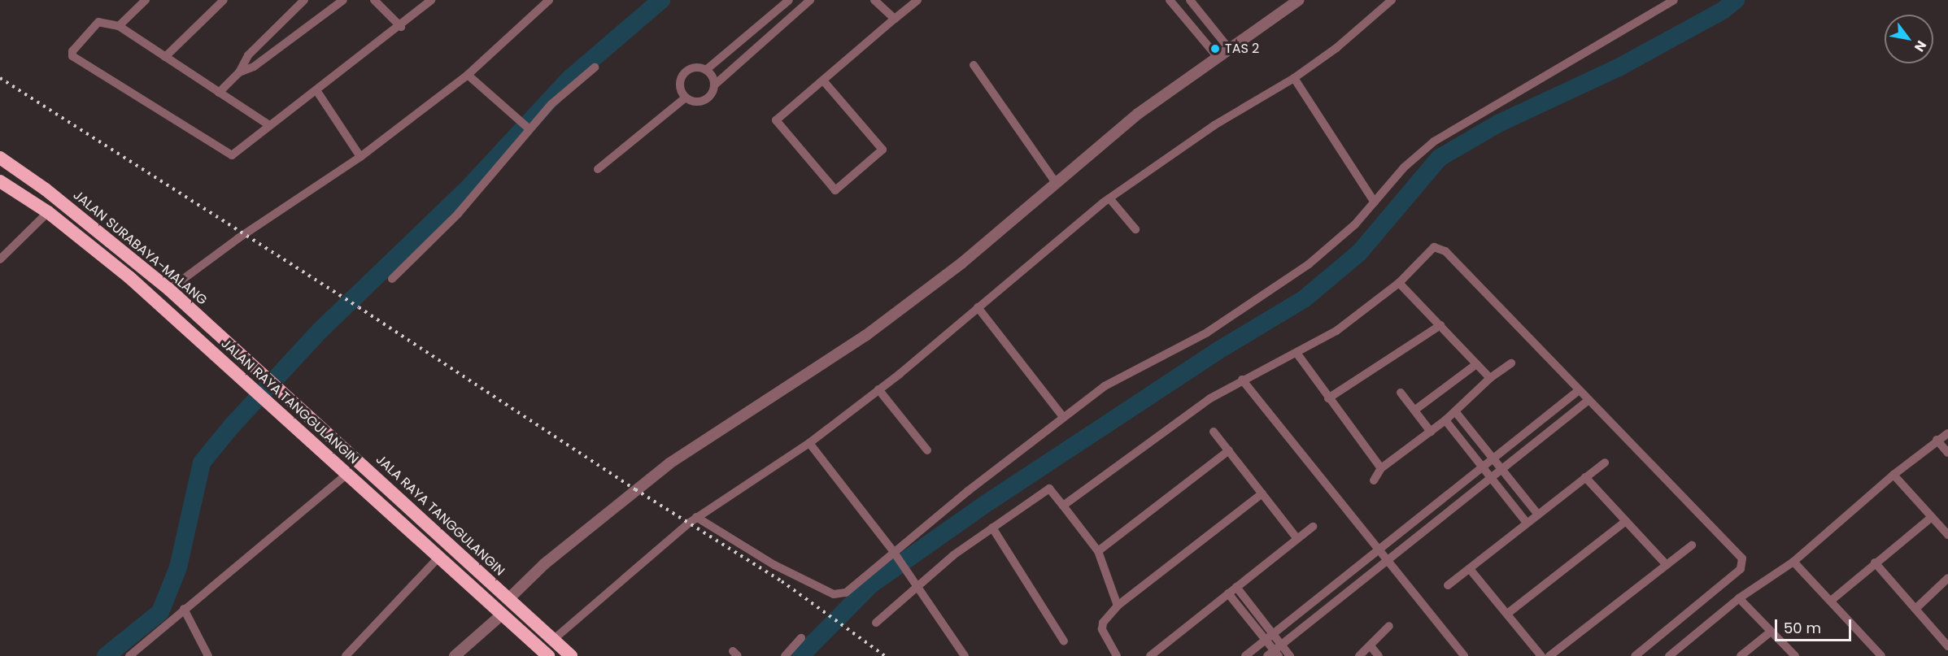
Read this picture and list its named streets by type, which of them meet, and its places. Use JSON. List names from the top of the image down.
{
  "streets": {
    "highway": ["JALAN SURABAYA-MALANG", "JALAN RAYA TANGGULANGIN", "JALA RAYA TANGGULANGIN"]
  },
  "crossings": [
    ["JALAN SURABAYA-MALANG", "JALA RAYA TANGGULANGIN"]
  ],
  "places": ["TAS 2"],
  "scale_bar": "50 m",
  "north": "bottom right"
}
